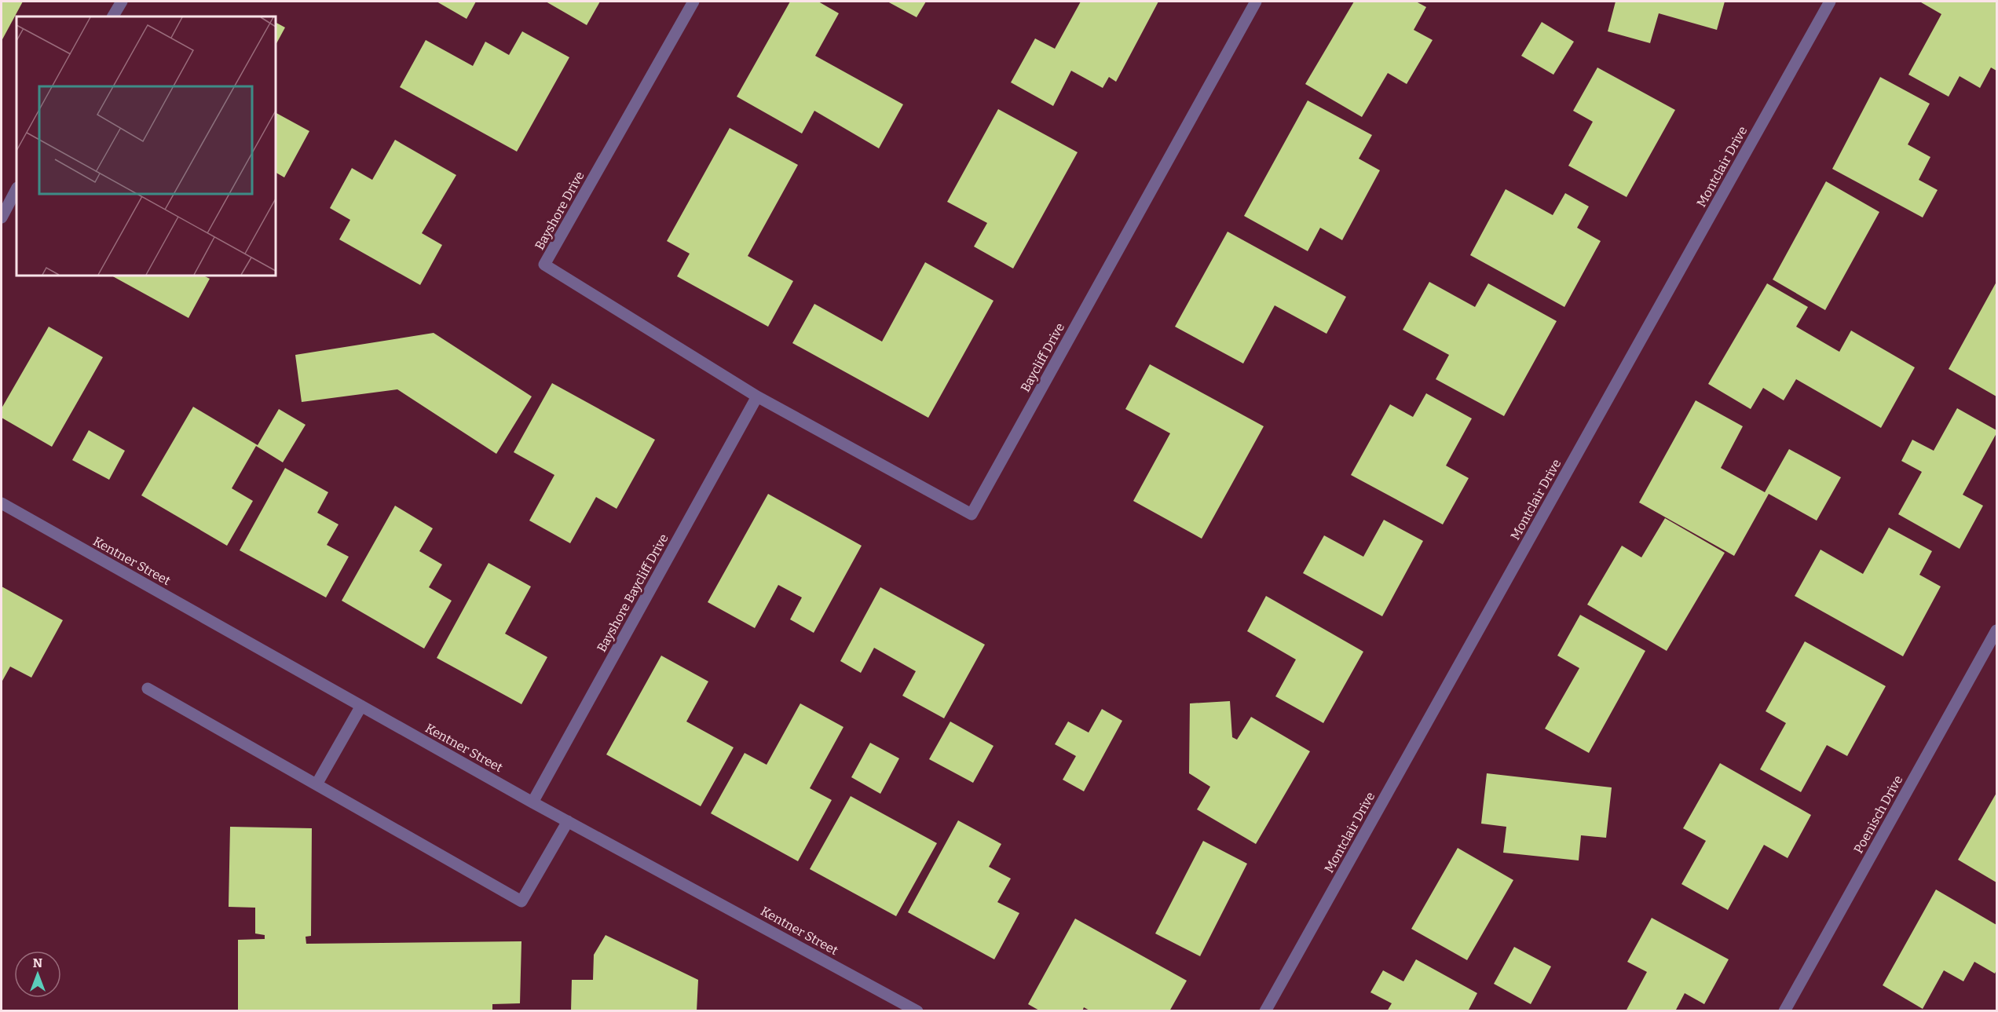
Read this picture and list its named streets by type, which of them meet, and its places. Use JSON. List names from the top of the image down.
{
  "streets": {
    "street": [
      "Montclair Drive",
      "Bayshore Drive",
      "Baycliff Drive",
      "Kentner Street",
      "Bayshore Baycliff Drive",
      "Poenisch Drive"
    ]
  },
  "crossings": [
    ["Bayshore Drive", "Baycliff Drive"],
    ["Bayshore Drive", "Bayshore Baycliff Drive"],
    ["Baycliff Drive", "Bayshore Baycliff Drive"],
    ["Kentner Street", "Bayshore Baycliff Drive"]
  ],
  "north": "top"
}
